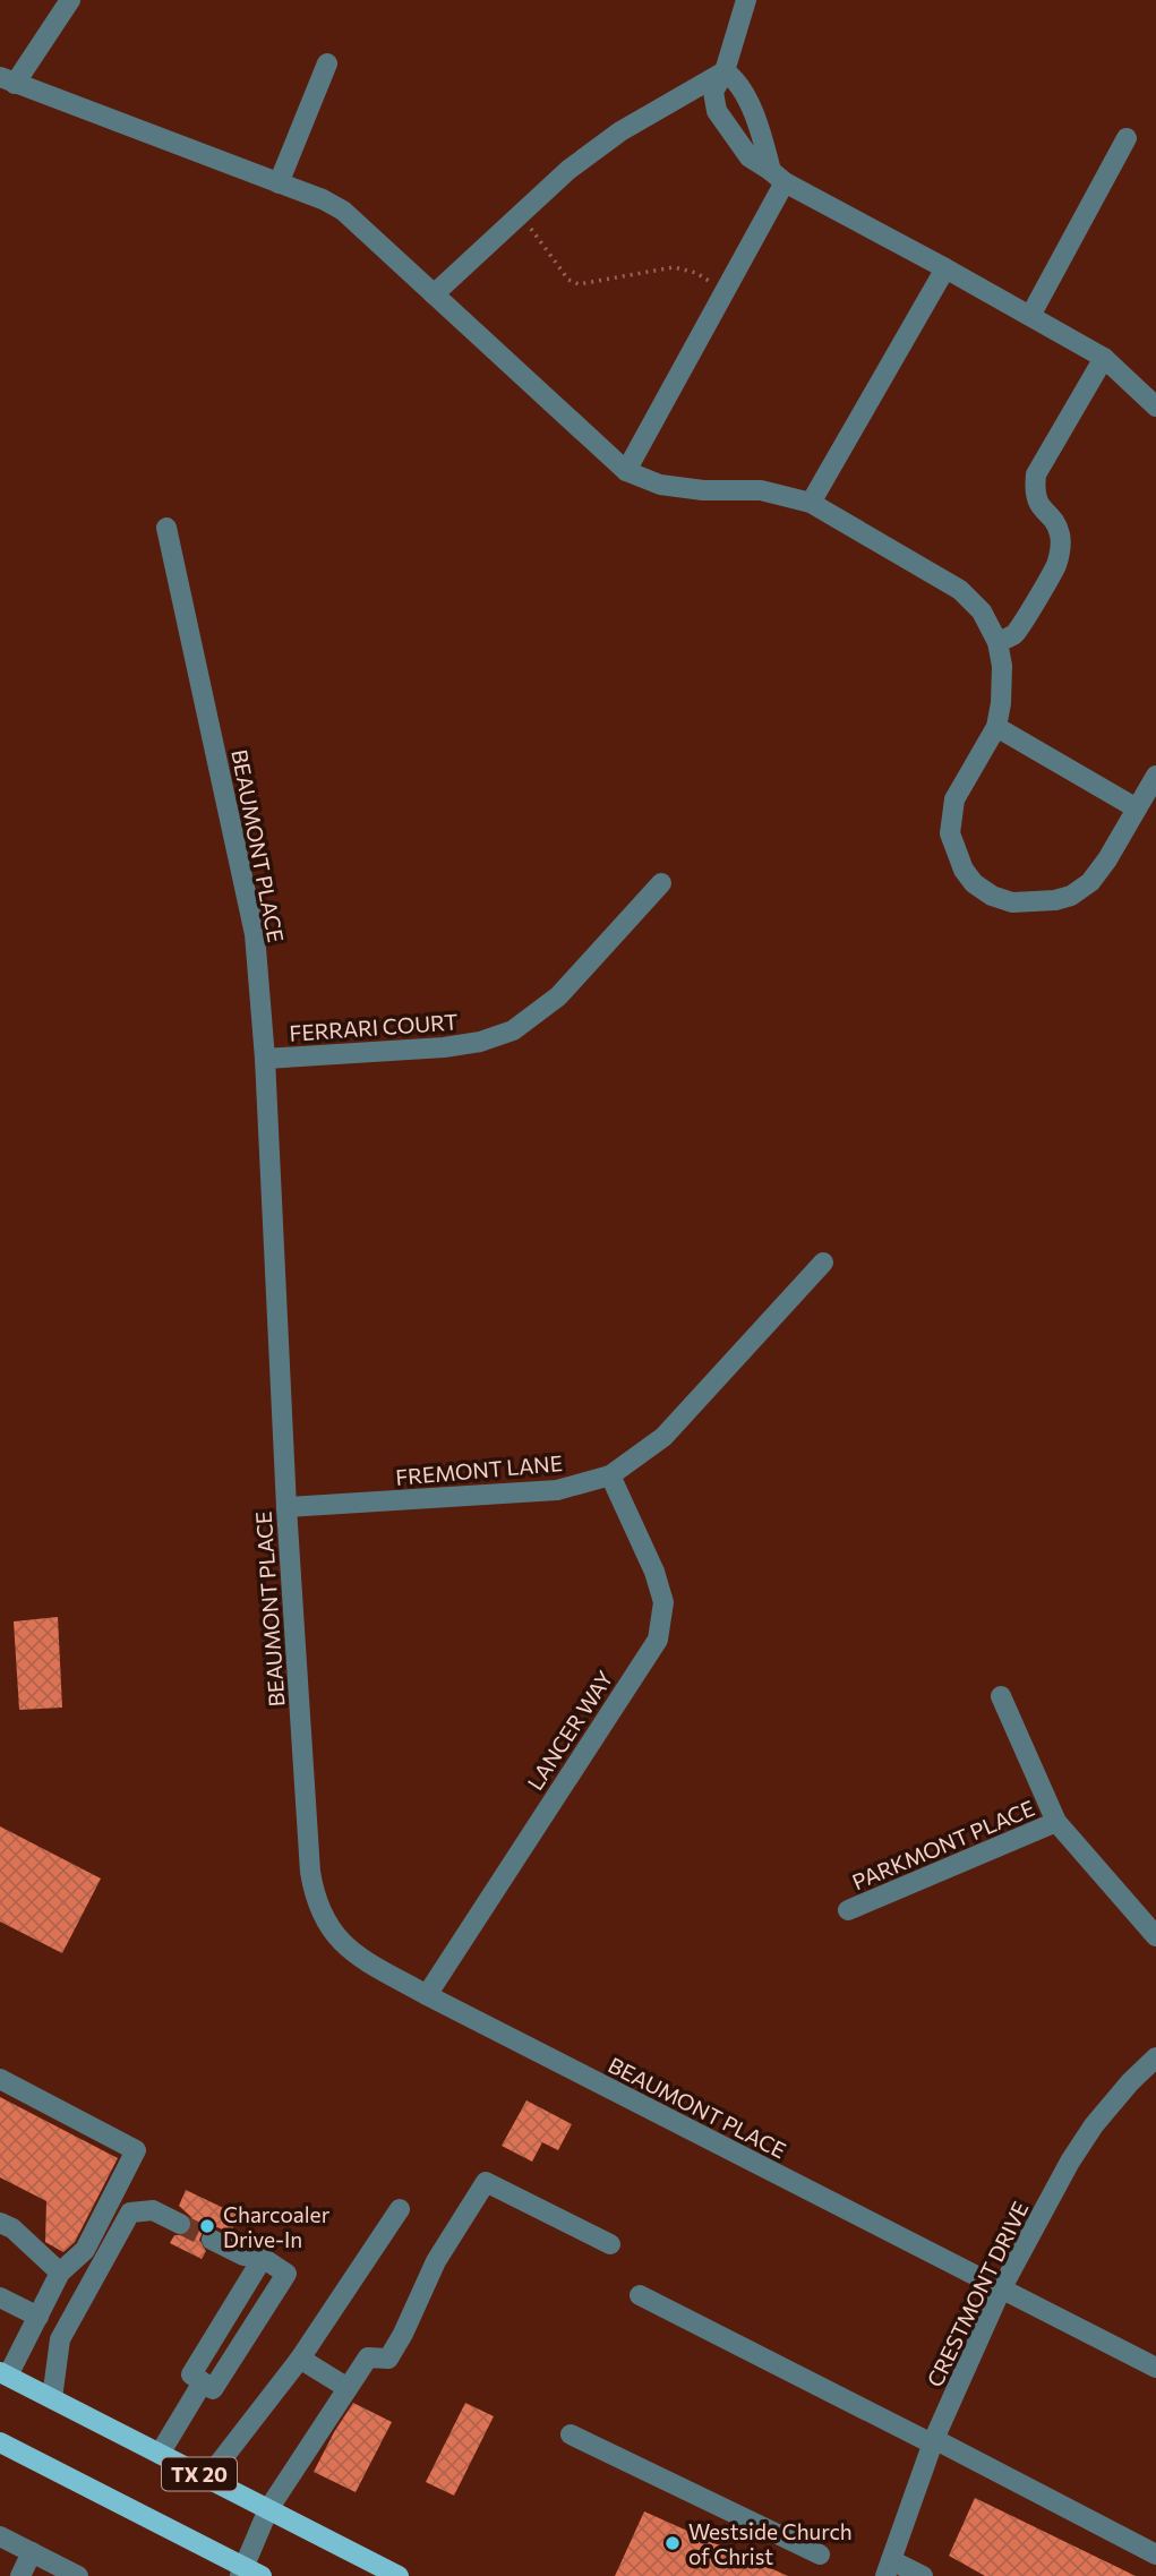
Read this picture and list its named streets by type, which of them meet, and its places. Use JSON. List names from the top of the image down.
{
  "streets": {
    "main road": ["TX 20"],
    "street": [
      "BEAUMONT PLACE",
      "FERRARI COURT",
      "FREMONT LANE",
      "LANCER WAY",
      "PARKMONT PLACE",
      "CRESTMONT DRIVE"
    ]
  },
  "crossings": [
    ["BEAUMONT PLACE", "FERRARI COURT"],
    ["BEAUMONT PLACE", "FREMONT LANE"],
    ["BEAUMONT PLACE", "LANCER WAY"],
    ["BEAUMONT PLACE", "CRESTMONT DRIVE"],
    ["FREMONT LANE", "LANCER WAY"]
  ],
  "places": ["Charcoaler Drive-In", "Westside Church of Christ"]
}
